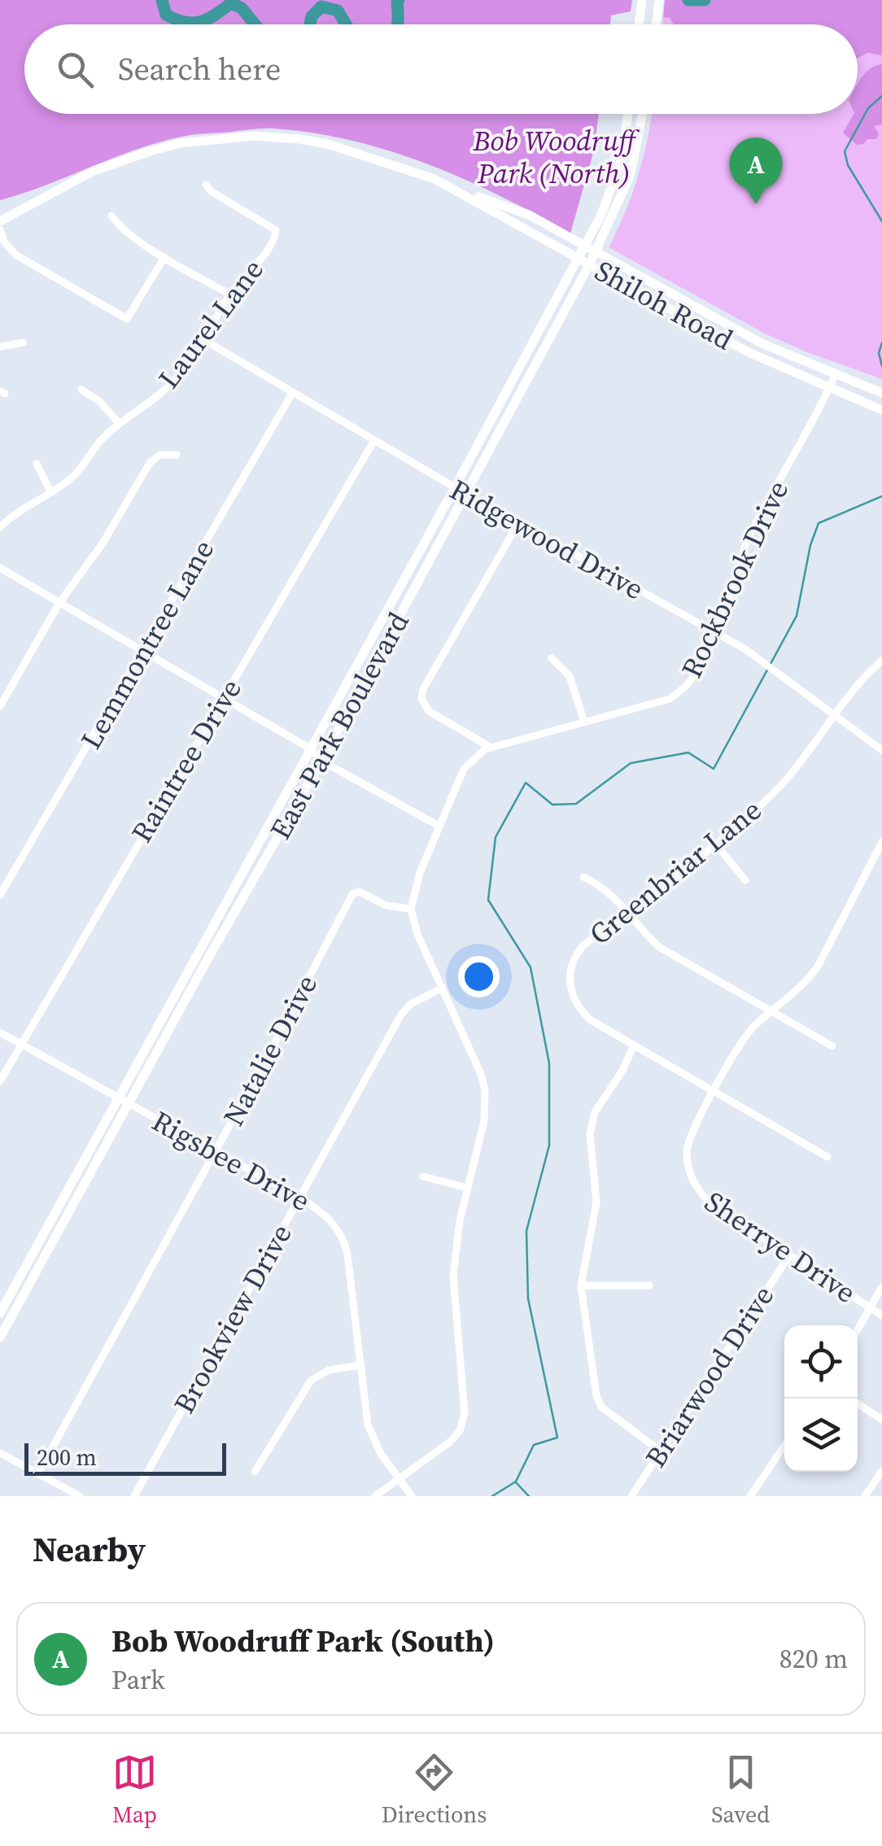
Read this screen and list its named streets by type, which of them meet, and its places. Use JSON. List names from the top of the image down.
{
  "streets": {
    "main road": ["Shiloh Road", "East Park Boulevard"],
    "street": [
      "Laurel Lane",
      "Ridgewood Drive",
      "Rockbrook Drive",
      "Lemmontree Lane",
      "Raintree Drive",
      "Greenbriar Lane",
      "Natalie Drive",
      "Rigsbee Drive",
      "Sherrye Drive",
      "Brookview Drive",
      "Briarwood Drive"
    ]
  },
  "crossings": [
    ["Shiloh Road", "Rockbrook Drive"],
    ["Shiloh Road", "East Park Boulevard"],
    ["Laurel Lane", "Ridgewood Drive"],
    ["Ridgewood Drive", "Rockbrook Drive"],
    ["Ridgewood Drive", "Lemmontree Lane"],
    ["Ridgewood Drive", "East Park Boulevard"],
    ["Ridgewood Drive", "Raintree Drive"],
    ["Ridgewood Drive", "Greenbriar Lane"],
    ["Rockbrook Drive", "Natalie Drive"],
    ["East Park Boulevard", "Rigsbee Drive"],
    ["Raintree Drive", "Rigsbee Drive"],
    ["Greenbriar Lane", "Sherrye Drive"],
    ["Natalie Drive", "Rigsbee Drive"],
    ["Rigsbee Drive", "Brookview Drive"],
    ["Sherrye Drive", "Briarwood Drive"]
  ],
  "parks": ["Bob Woodruff Park (North)"],
  "scale_bar": "200 m",
  "page": {
    "search": "Search here",
    "pins": "A",
    "scale": "200 m",
    "heading": "Nearby",
    "list": [
      {
        "mark": "A",
        "name": "Bob Woodruff Park (South)",
        "note": "Park",
        "value": "820 m"
      }
    ],
    "nav": ["Map", "Directions", "Saved"]
  }
}
